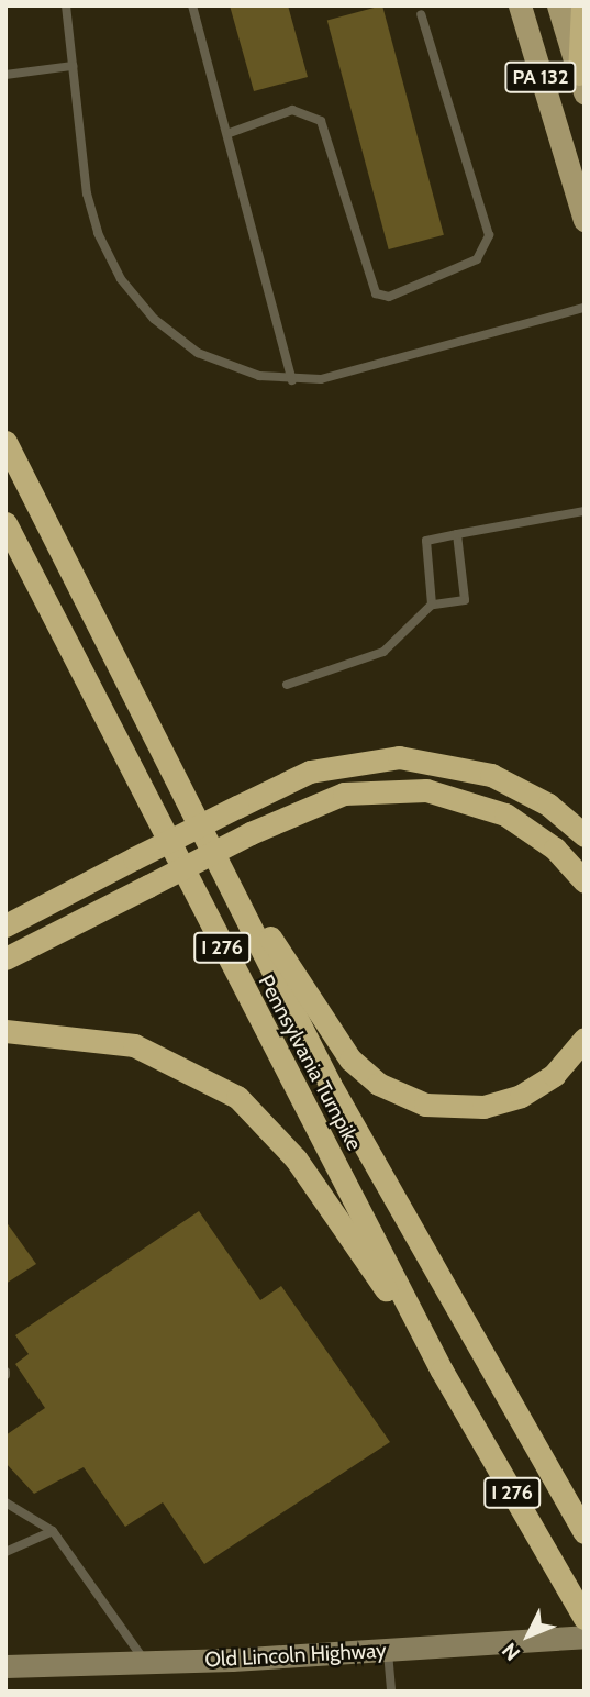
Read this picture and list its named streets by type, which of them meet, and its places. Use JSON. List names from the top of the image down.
{
  "streets": {
    "highway": ["I 276", "Pennsylvania Turnpike"],
    "main road": ["PA 132", "Old Lincoln Highway"]
  },
  "crossings": [
    ["Pennsylvania Turnpike", "Old Lincoln Highway"]
  ],
  "north": "bottom left"
}
